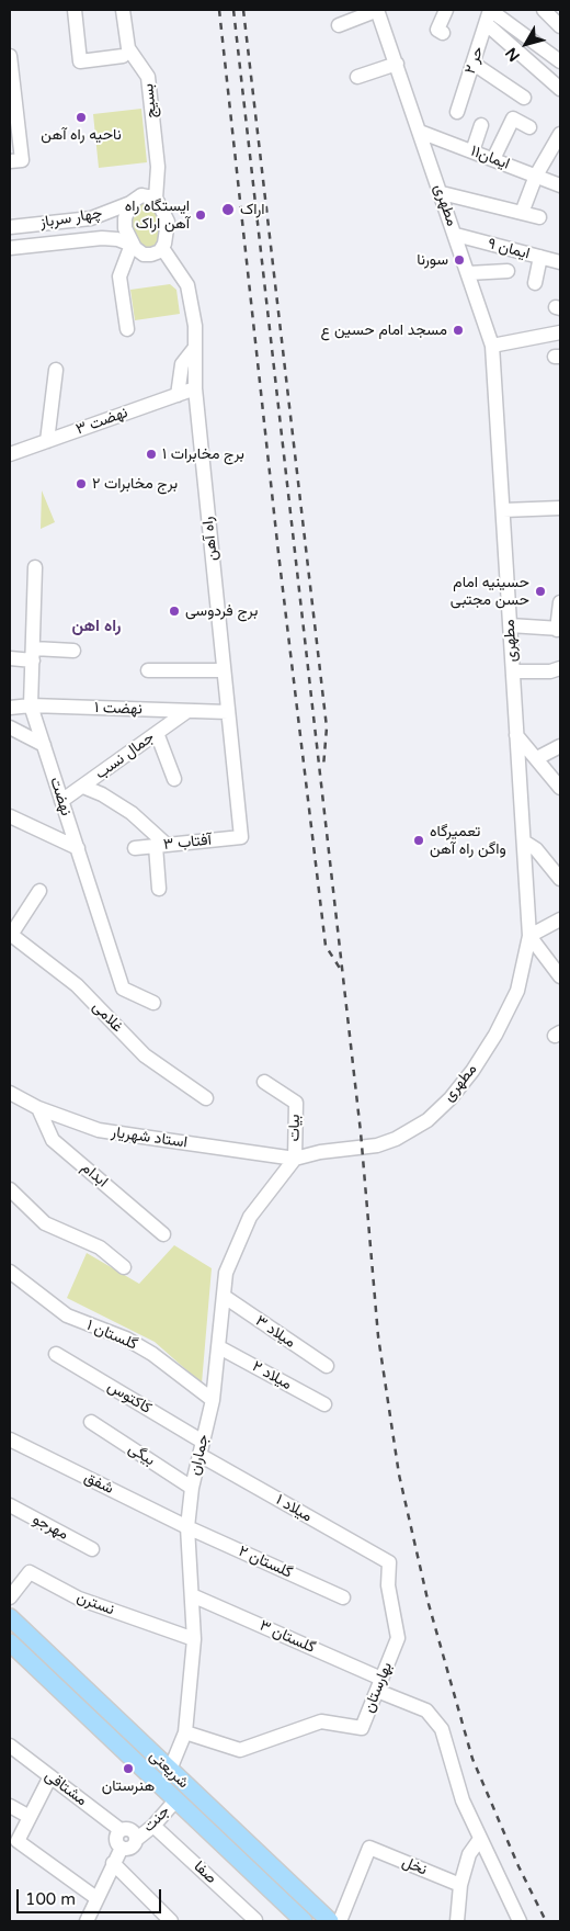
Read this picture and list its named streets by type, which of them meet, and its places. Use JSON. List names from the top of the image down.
{
  "streets": {
    "main road": ["شریعتی"],
    "street": [
      "حر ۲",
      "بسیج",
      "ایمان۱۱",
      "مطهری",
      "چهار سرباز",
      "ایمان ۹",
      "نهضت ۳",
      "راه آهن",
      "نهضت ۱",
      "جمال نسب",
      "نهضت",
      "آفتاب ۳",
      "غلامی",
      "بیات",
      "استاد شهریار",
      "ابدام",
      "میلاد ۳",
      "گلستان ۱",
      "میلاد ۲",
      "کاکتوس",
      "بیگی",
      "جماران",
      "شفق",
      "میلاد ۱",
      "مهرجو",
      "گلستان ۲",
      "نسترن",
      "گلستان ۳",
      "بهارستان",
      "مشتاقی",
      "جنت",
      "نخل",
      "صفا"
    ]
  },
  "crossings": [
    ["بسیج", "چهار سرباز"],
    ["بسیج", "راه آهن"],
    ["ایمان۱۱", "مطهری"],
    ["مطهری", "ایمان ۹"],
    ["مطهری", "بیات"],
    ["مطهری", "استاد شهریار"],
    ["مطهری", "جماران"],
    ["چهار سرباز", "راه آهن"],
    ["نهضت ۳", "راه آهن"],
    ["راه آهن", "نهضت ۱"],
    ["راه آهن", "آفتاب ۳"],
    ["نهضت ۱", "جمال نسب"],
    ["نهضت ۱", "نهضت"],
    ["جمال نسب", "نهضت"],
    ["بیات", "استاد شهریار"],
    ["بیات", "جماران"],
    ["استاد شهریار", "ابدام"],
    ["استاد شهریار", "جماران"],
    ["میلاد ۳", "جماران"],
    ["گلستان ۱", "جماران"],
    ["میلاد ۲", "جماران"],
    ["کاکتوس", "جماران"],
    ["کاکتوس", "میلاد ۱"],
    ["بیگی", "جماران"],
    ["جماران", "شفق"],
    ["جماران", "میلاد ۱"],
    ["جماران", "گلستان ۲"],
    ["جماران", "نسترن"],
    ["جماران", "گلستان ۳"],
    ["جماران", "بهارستان"],
    ["جماران", "شریعتی"],
    ["شفق", "گلستان ۲"],
    ["میلاد ۱", "بهارستان"],
    ["گلستان ۳", "بهارستان"],
    ["شریعتی", "جنت"],
    ["مشتاقی", "جنت"],
    ["جنت", "صفا"]
  ],
  "districts": ["راه اهن"],
  "places": [
    "ناحیه راه آهن",
    "اراک",
    "ایستگاه راه آهن اراک",
    "سورنا",
    "مسجد امام حسین ع",
    "برج مخابرات ۱",
    "برج مخابرات ۲",
    "حسینیه امام حسن مجتبی",
    "برج فردوسی",
    "تعمیرگاه واگن راه آهن",
    "هنرستان"
  ],
  "scale_bar": "100 m",
  "north": "bottom left"
}
